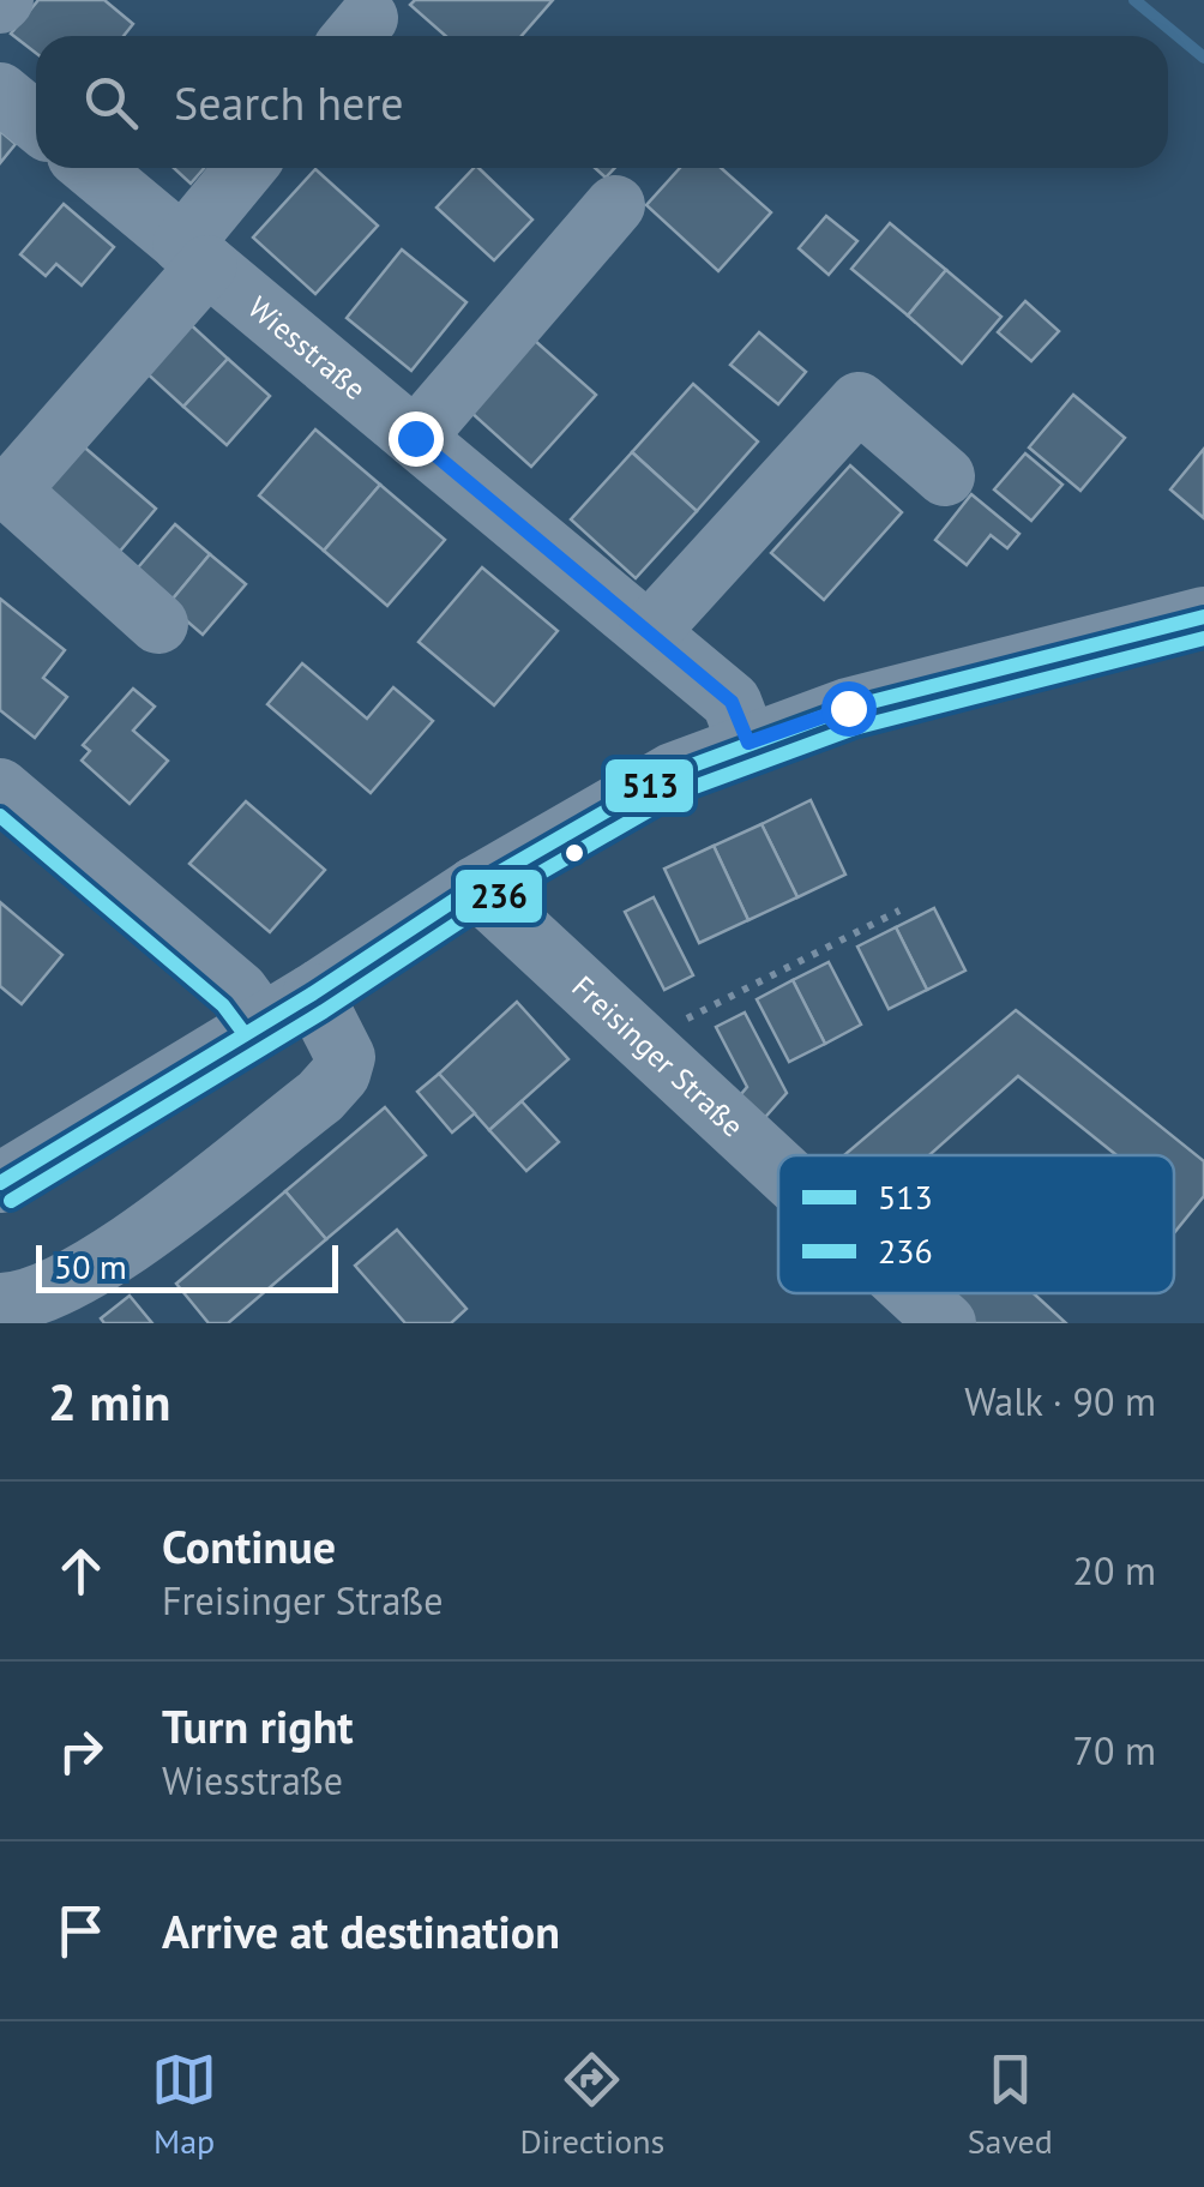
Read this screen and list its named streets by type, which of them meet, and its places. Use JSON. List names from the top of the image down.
{
  "streets": {
    "street": ["Wiesstraße", "Freisinger Straße"]
  },
  "lines": ["transit line 513", "transit line 236"],
  "legend": ["513", "236"],
  "scale_bar": "50 m",
  "page": {
    "search": "Search here",
    "scale": "50 m",
    "heading": ["2 min", "Walk · 90 m"],
    "list": [
      ["Continue", "Freisinger Straße", "20 m"],
      ["Turn right", "Wiesstraße", "70 m"],
      "Arrive at destination"
    ],
    "nav": ["Map", "Directions", "Saved"]
  }
}
